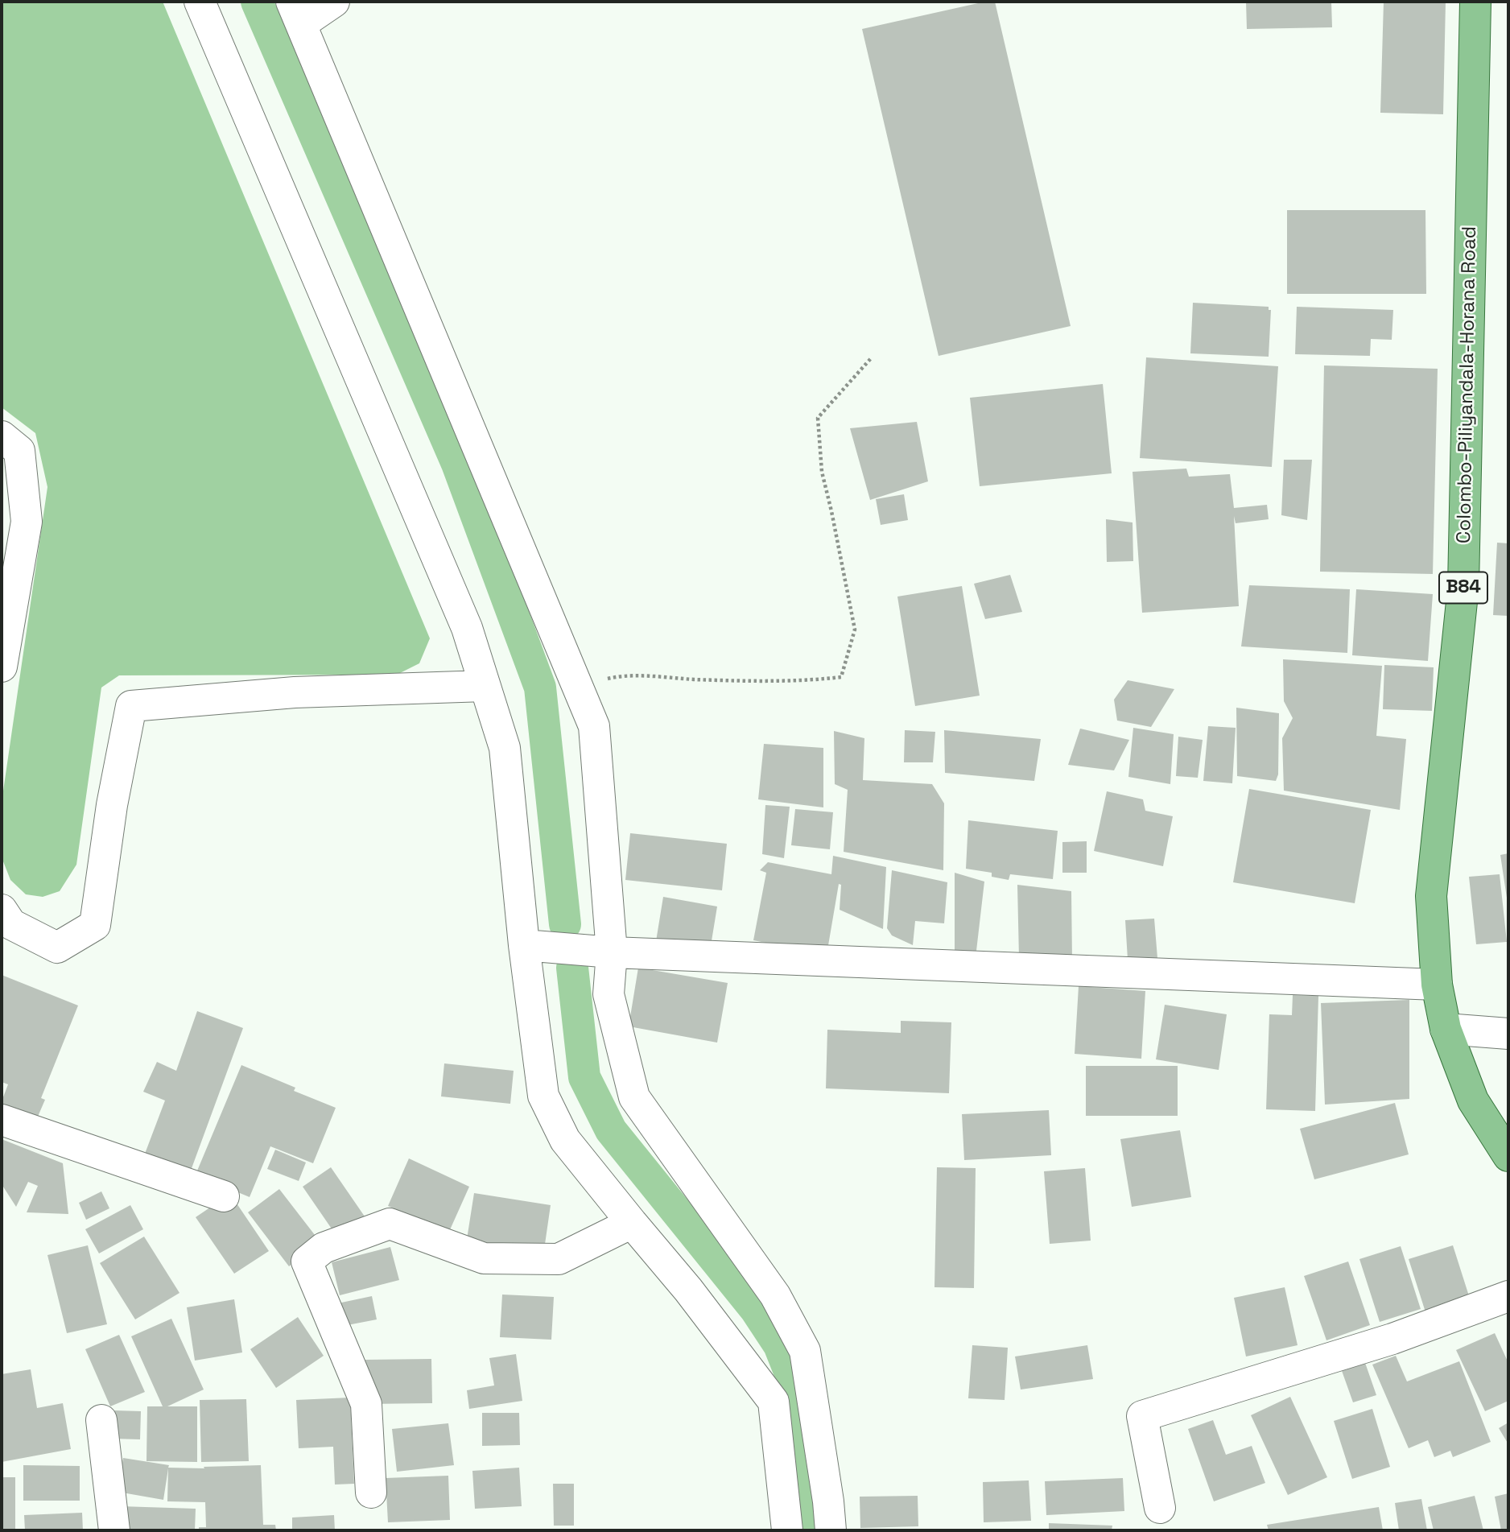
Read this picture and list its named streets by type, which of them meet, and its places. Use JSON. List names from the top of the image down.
{
  "streets": {
    "main road": ["Colombo-Piliyandala-Horana Road", "B84"]
  }
}
